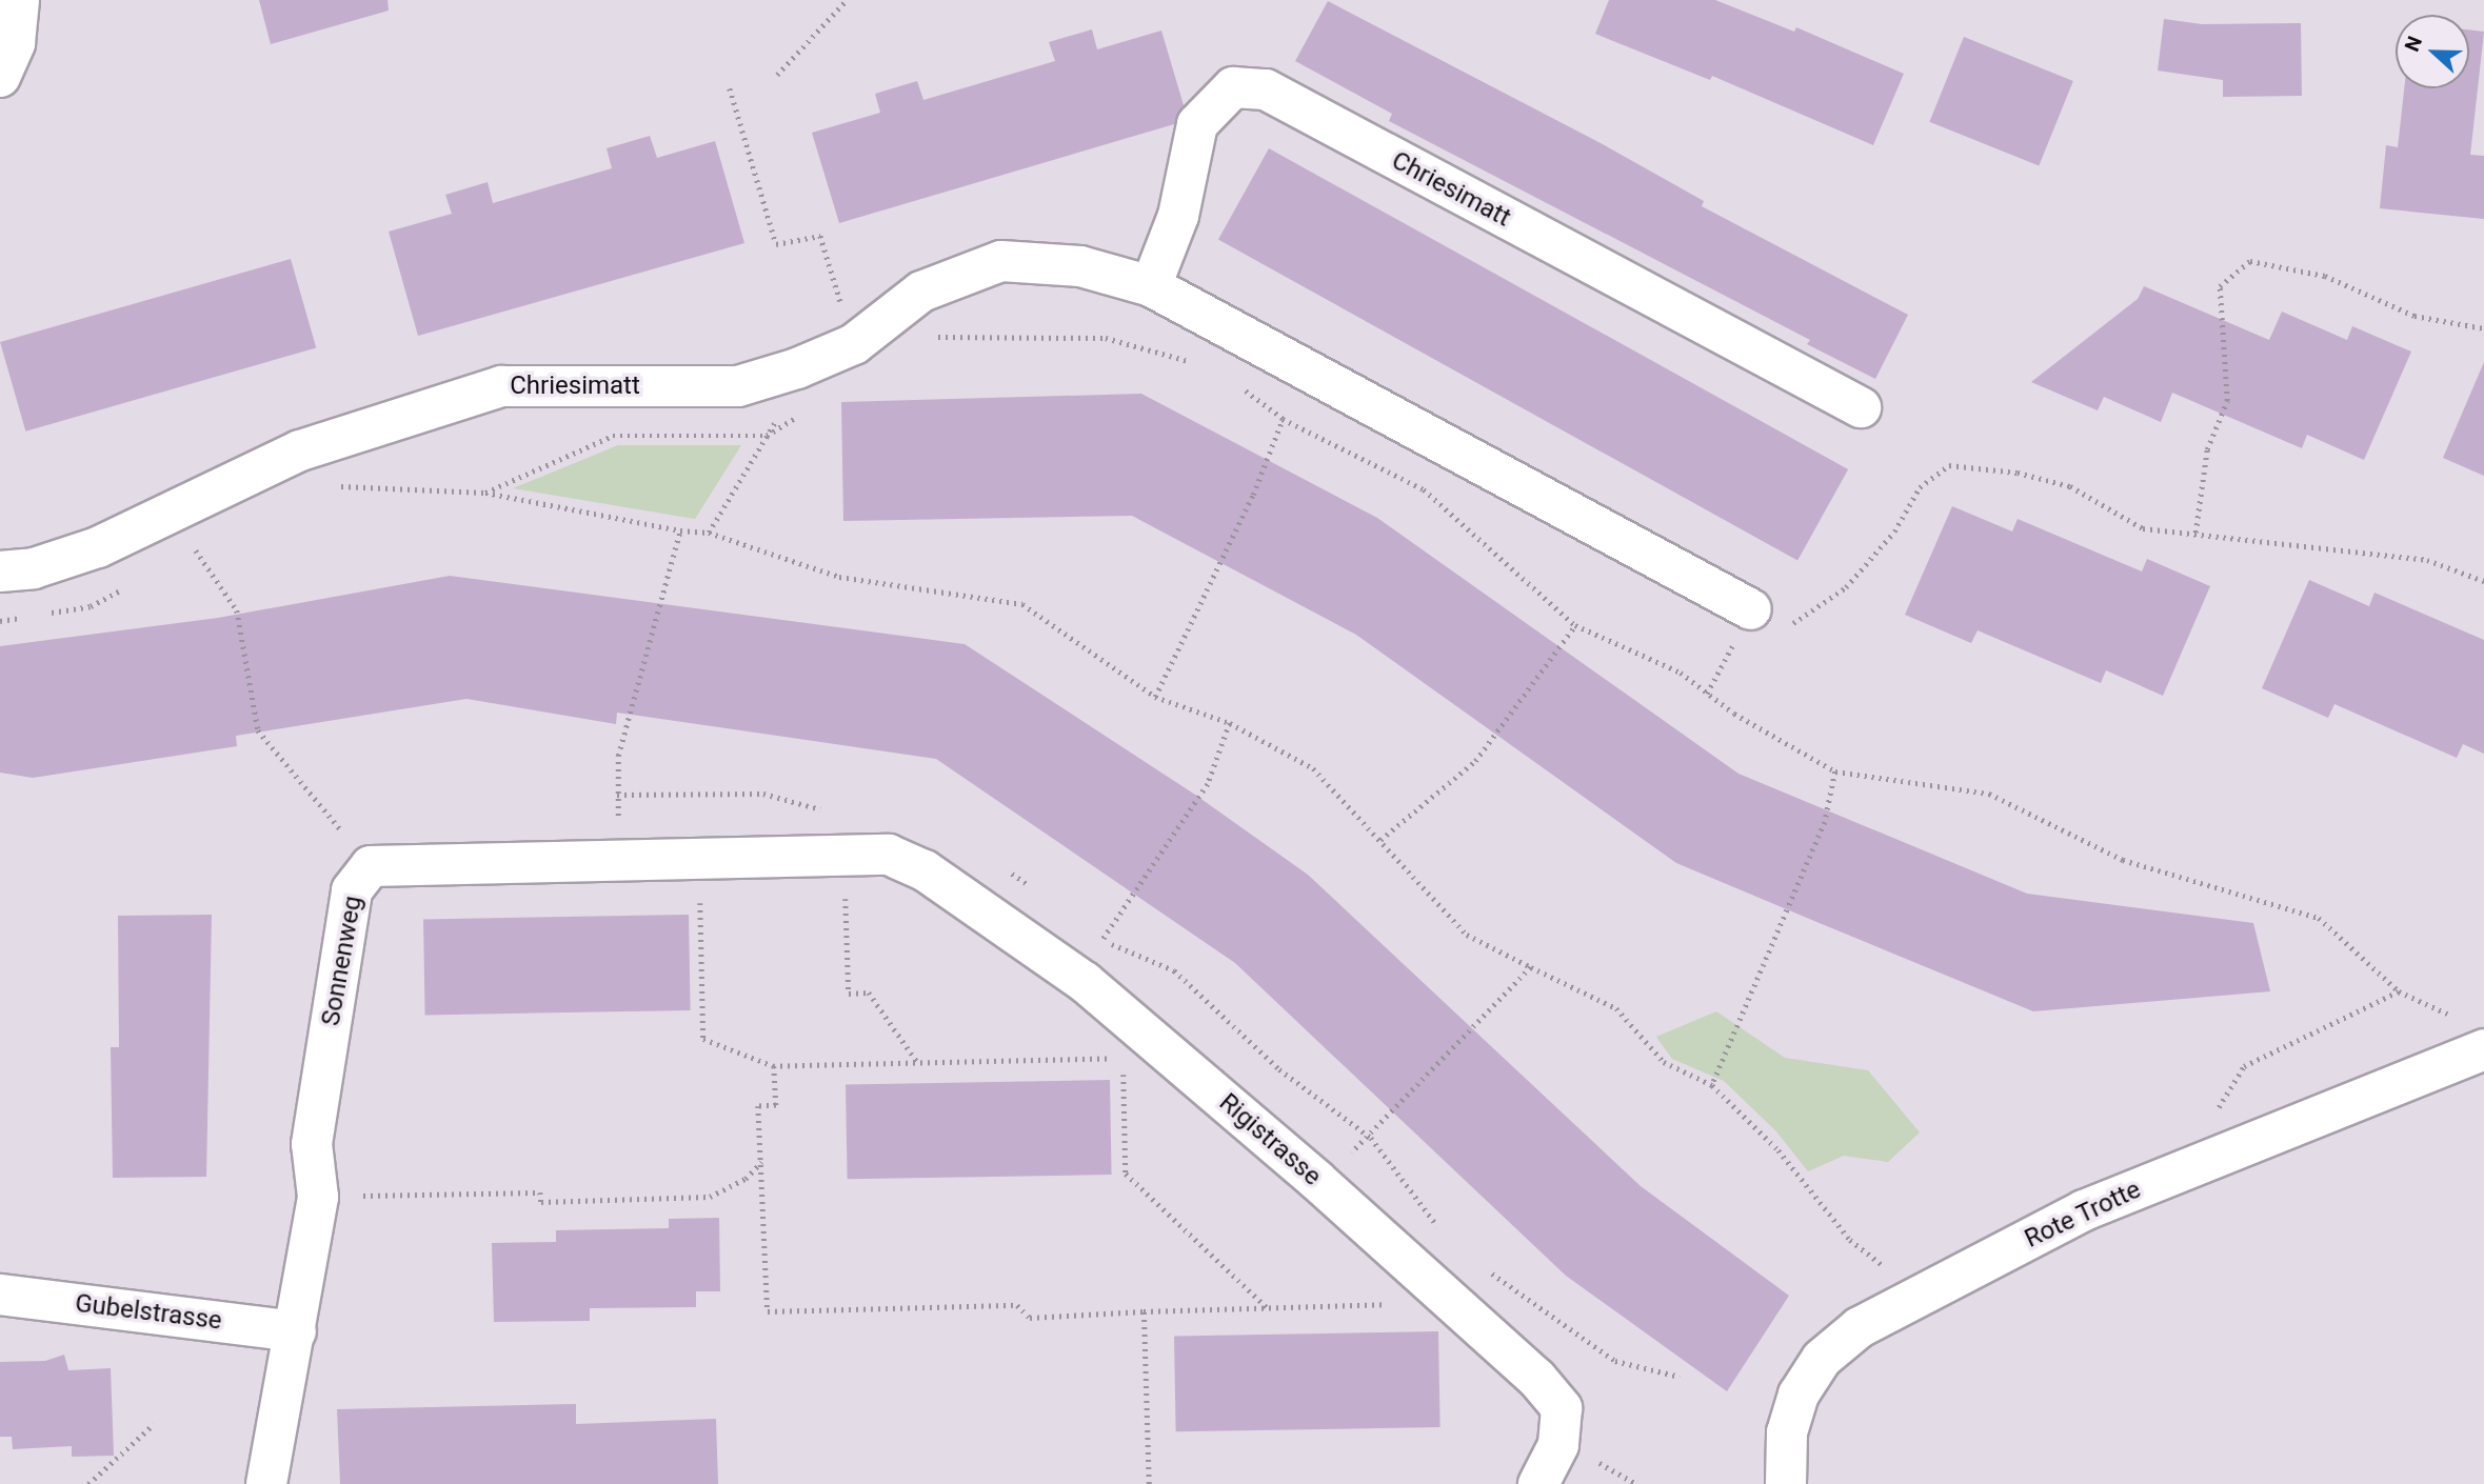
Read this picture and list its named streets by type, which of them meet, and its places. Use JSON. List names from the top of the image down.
{
  "streets": {
    "street": [
      "Chriesimatt",
      "Sonnenweg",
      "Rigistrasse",
      "Rote Trotte",
      "Gubelstrasse"
    ]
  },
  "crossings": [
    ["Sonnenweg", "Rigistrasse"],
    ["Sonnenweg", "Gubelstrasse"]
  ],
  "north": "left"
}
